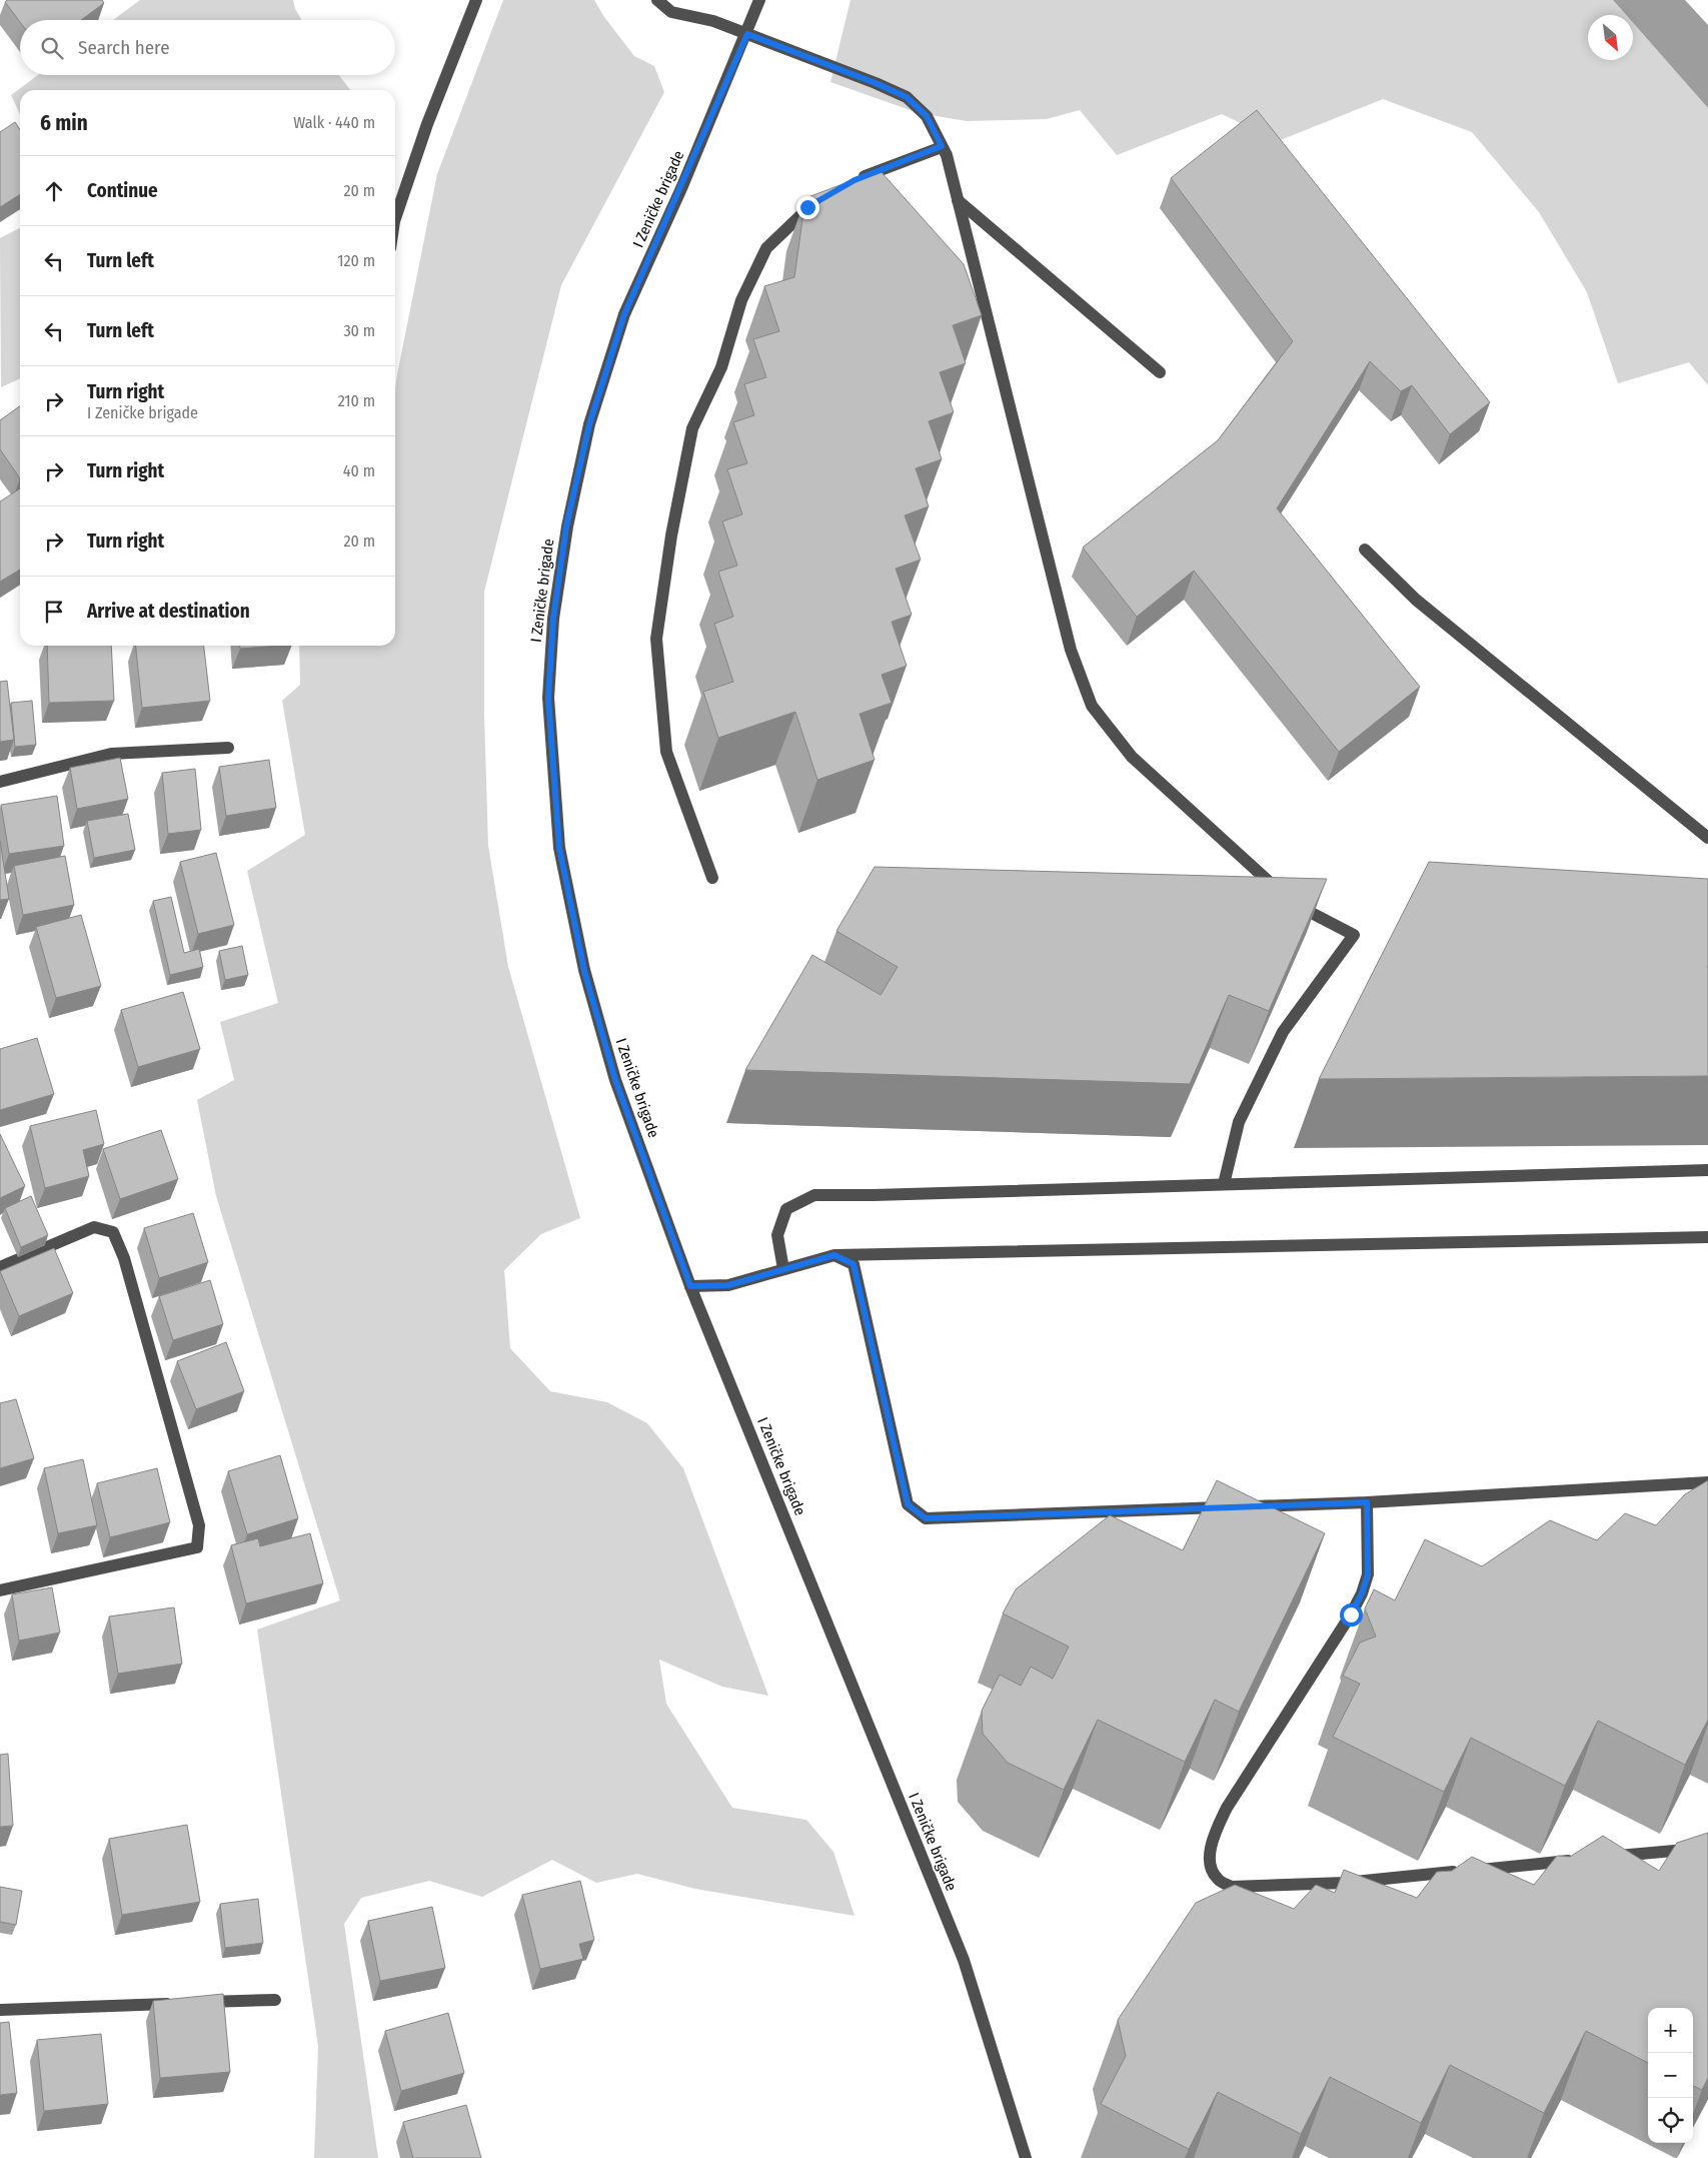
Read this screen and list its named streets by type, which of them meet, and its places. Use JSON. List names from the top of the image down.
{
  "streets": {
    "street": ["I Zeničke brigade"]
  },
  "north": "bottom right",
  "page": {
    "search": "Search here",
    "heading": ["6 min", "Walk · 440 m"],
    "list": [
      ["Continue", "20 m"],
      ["Turn left", "120 m"],
      ["Turn left", "30 m"],
      ["Turn right", "I Zeničke brigade", "210 m"],
      ["Turn right", "40 m"],
      ["Turn right", "20 m"],
      "Arrive at destination"
    ],
    "map_buttons": ["+", "−"]
  }
}
